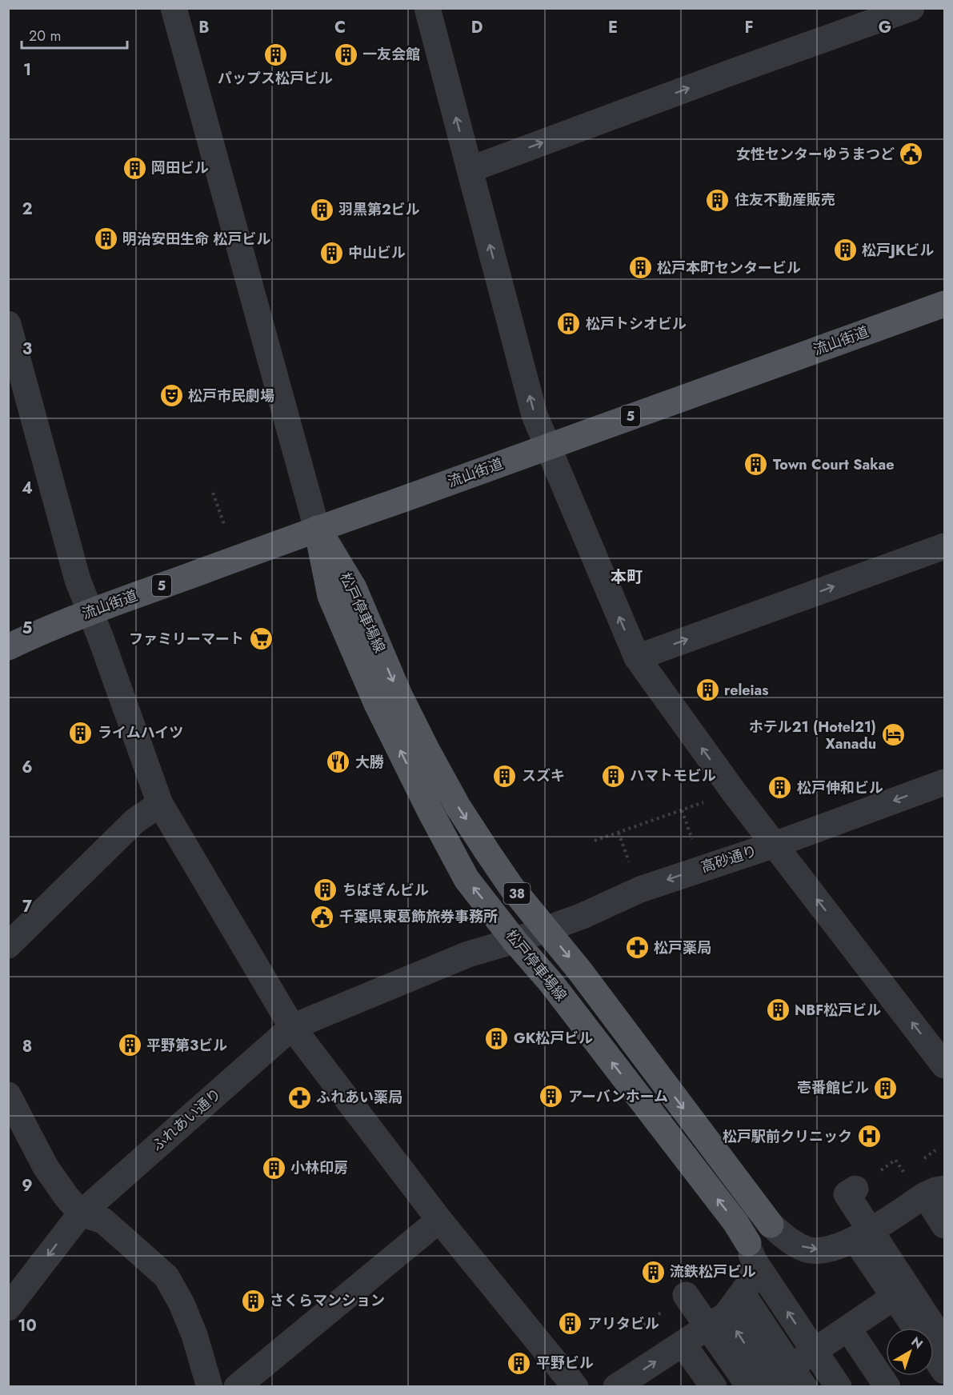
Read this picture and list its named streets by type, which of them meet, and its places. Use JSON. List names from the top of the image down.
{
  "streets": {
    "main road": [
      "流山街道",
      "5",
      "松戸停車場線",
      "38"
    ],
    "street": ["高砂通り", "ふれあい通り"]
  },
  "crossings": [
    ["流山街道", "松戸停車場線"],
    ["松戸停車場線", "高砂通り"],
    ["松戸停車場線", "ふれあい通り"],
    ["高砂通り", "ふれあい通り"]
  ],
  "districts": ["本町"],
  "places": {
    "building": [
      "一友会館",
      "パップス松戸ビル",
      "岡田ビル",
      "住友不動産販売",
      "羽黒第2ビル",
      "明治安田生命 松戸ビル",
      "松戸JKビル",
      "中山ビル",
      "松戸本町センタービル",
      "松戸トシオビル",
      "Town Court Sakae",
      "releias",
      "ライムハイツ",
      "スズキ",
      "ハマトモビル",
      "松戸伸和ビル",
      "ちばぎんビル",
      "NBF松戸ビル",
      "GK松戸ビル",
      "平野第3ビル",
      "壱番館ビル",
      "アーバンホーム",
      "小林印房",
      "流鉄松戸ビル",
      "さくらマンション",
      "アリタビル",
      "平野ビル"
    ],
    "public building": ["女性センターゆうまつど", "千葉県東葛飾旅券事務所"],
    "theatre": ["松戸市民劇場"],
    "supermarket": ["ファミリーマート"],
    "hotel": ["ホテル21 (Hotel21) Xanadu"],
    "restaurant": ["大勝"],
    "pharmacy": ["松戸薬局", "ふれあい薬局"],
    "hospital": ["松戸駅前クリニック"]
  },
  "scale_bar": "20 m",
  "north": "top right",
  "grid": {
    "columns": [
      "B",
      "C",
      "D",
      "E",
      "F",
      "G"
    ],
    "rows": [
      "1",
      "2",
      "3",
      "4",
      "5",
      "6",
      "7",
      "8",
      "9",
      "10"
    ]
  }
}
